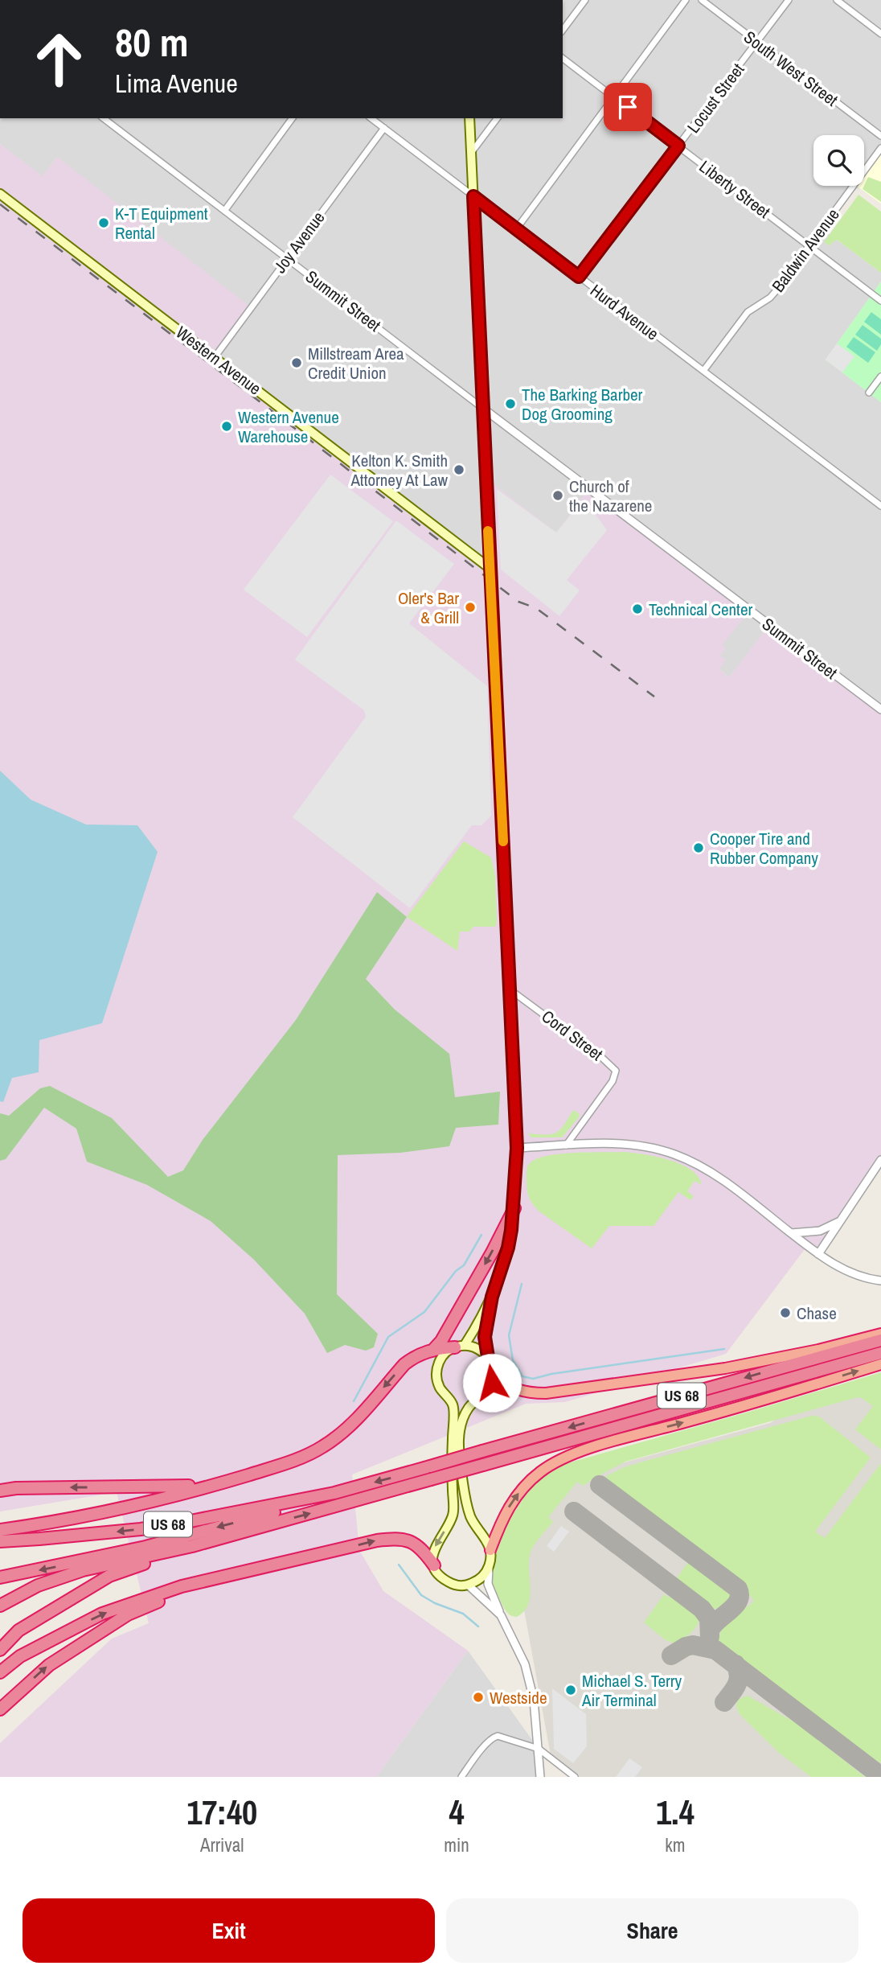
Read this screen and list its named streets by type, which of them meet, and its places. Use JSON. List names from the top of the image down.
{
  "streets": {
    "highway": ["US 68"],
    "main road": ["Western Avenue"],
    "street": [
      "South West Street",
      "Locust Street",
      "Liberty Street",
      "Joy Avenue",
      "Baldwin Avenue",
      "Summit Street",
      "Hurd Avenue",
      "Cord Street"
    ]
  },
  "crossings": [
    ["South West Street", "Locust Street"],
    ["Locust Street", "Liberty Street"],
    ["Locust Street", "Hurd Avenue"],
    ["Liberty Street", "Baldwin Avenue"],
    ["Joy Avenue", "Summit Street"],
    ["Joy Avenue", "Hurd Avenue"],
    ["Joy Avenue", "Western Avenue"],
    ["Baldwin Avenue", "Hurd Avenue"]
  ],
  "places": [
    "K-T Equipment Rental",
    "Millstream Area Credit Union",
    "The Barking Barber Dog Grooming",
    "Western Avenue Warehouse",
    "Kelton K. Smith Attorney At Law",
    "Church of the Nazarene",
    "Oler's Bar & Grill",
    "Technical Center",
    "Cooper Tire and Rubber Company",
    "Chase",
    "Michael S. Terry Air Terminal",
    "Westside"
  ],
  "page": {
    "turn": ["80 m", "Lima Avenue"],
    "eta": [
      "17:40",
      "Arrival",
      "4",
      "min",
      "1.4",
      "km"
    ],
    "buttons": ["Exit", "Share"]
  }
}
